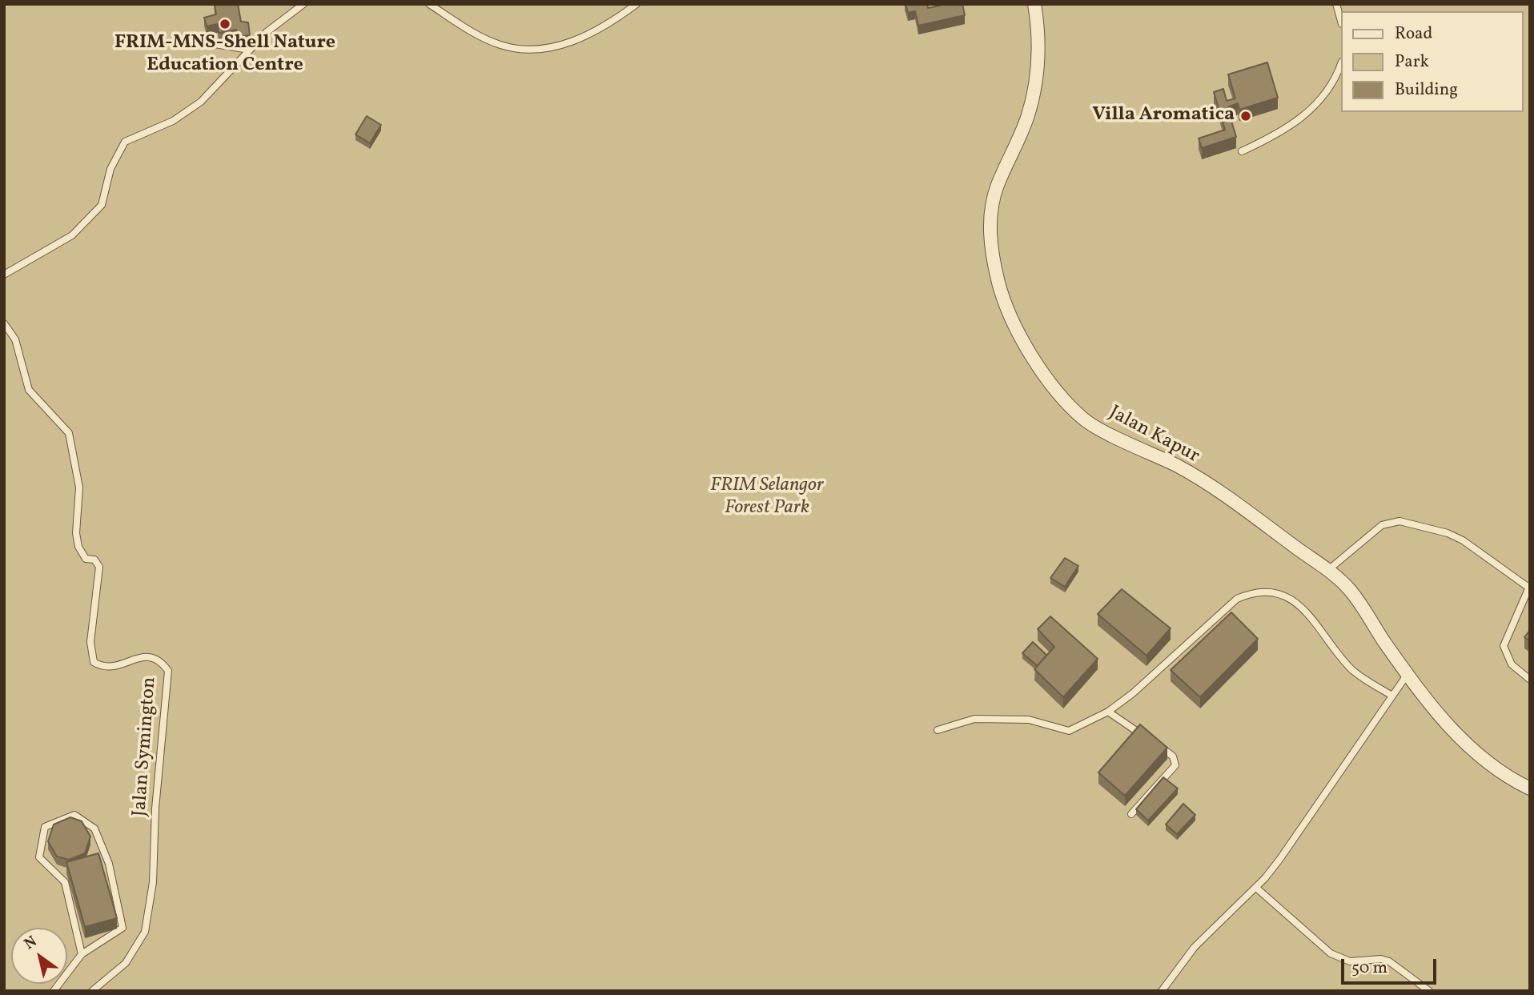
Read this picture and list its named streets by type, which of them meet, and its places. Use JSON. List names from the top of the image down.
{
  "streets": {
    "street": ["Jalan Kapur"],
    "lane": ["Jalan Symington"]
  },
  "parks": ["FRIM Selangor Forest Park"],
  "places": ["FRIM-MNS-Shell Nature Education Centre", "Villa Aromatica"],
  "legend": ["Road", "Park", "Building"],
  "scale_bar": "50 m",
  "north": "top left"
}
